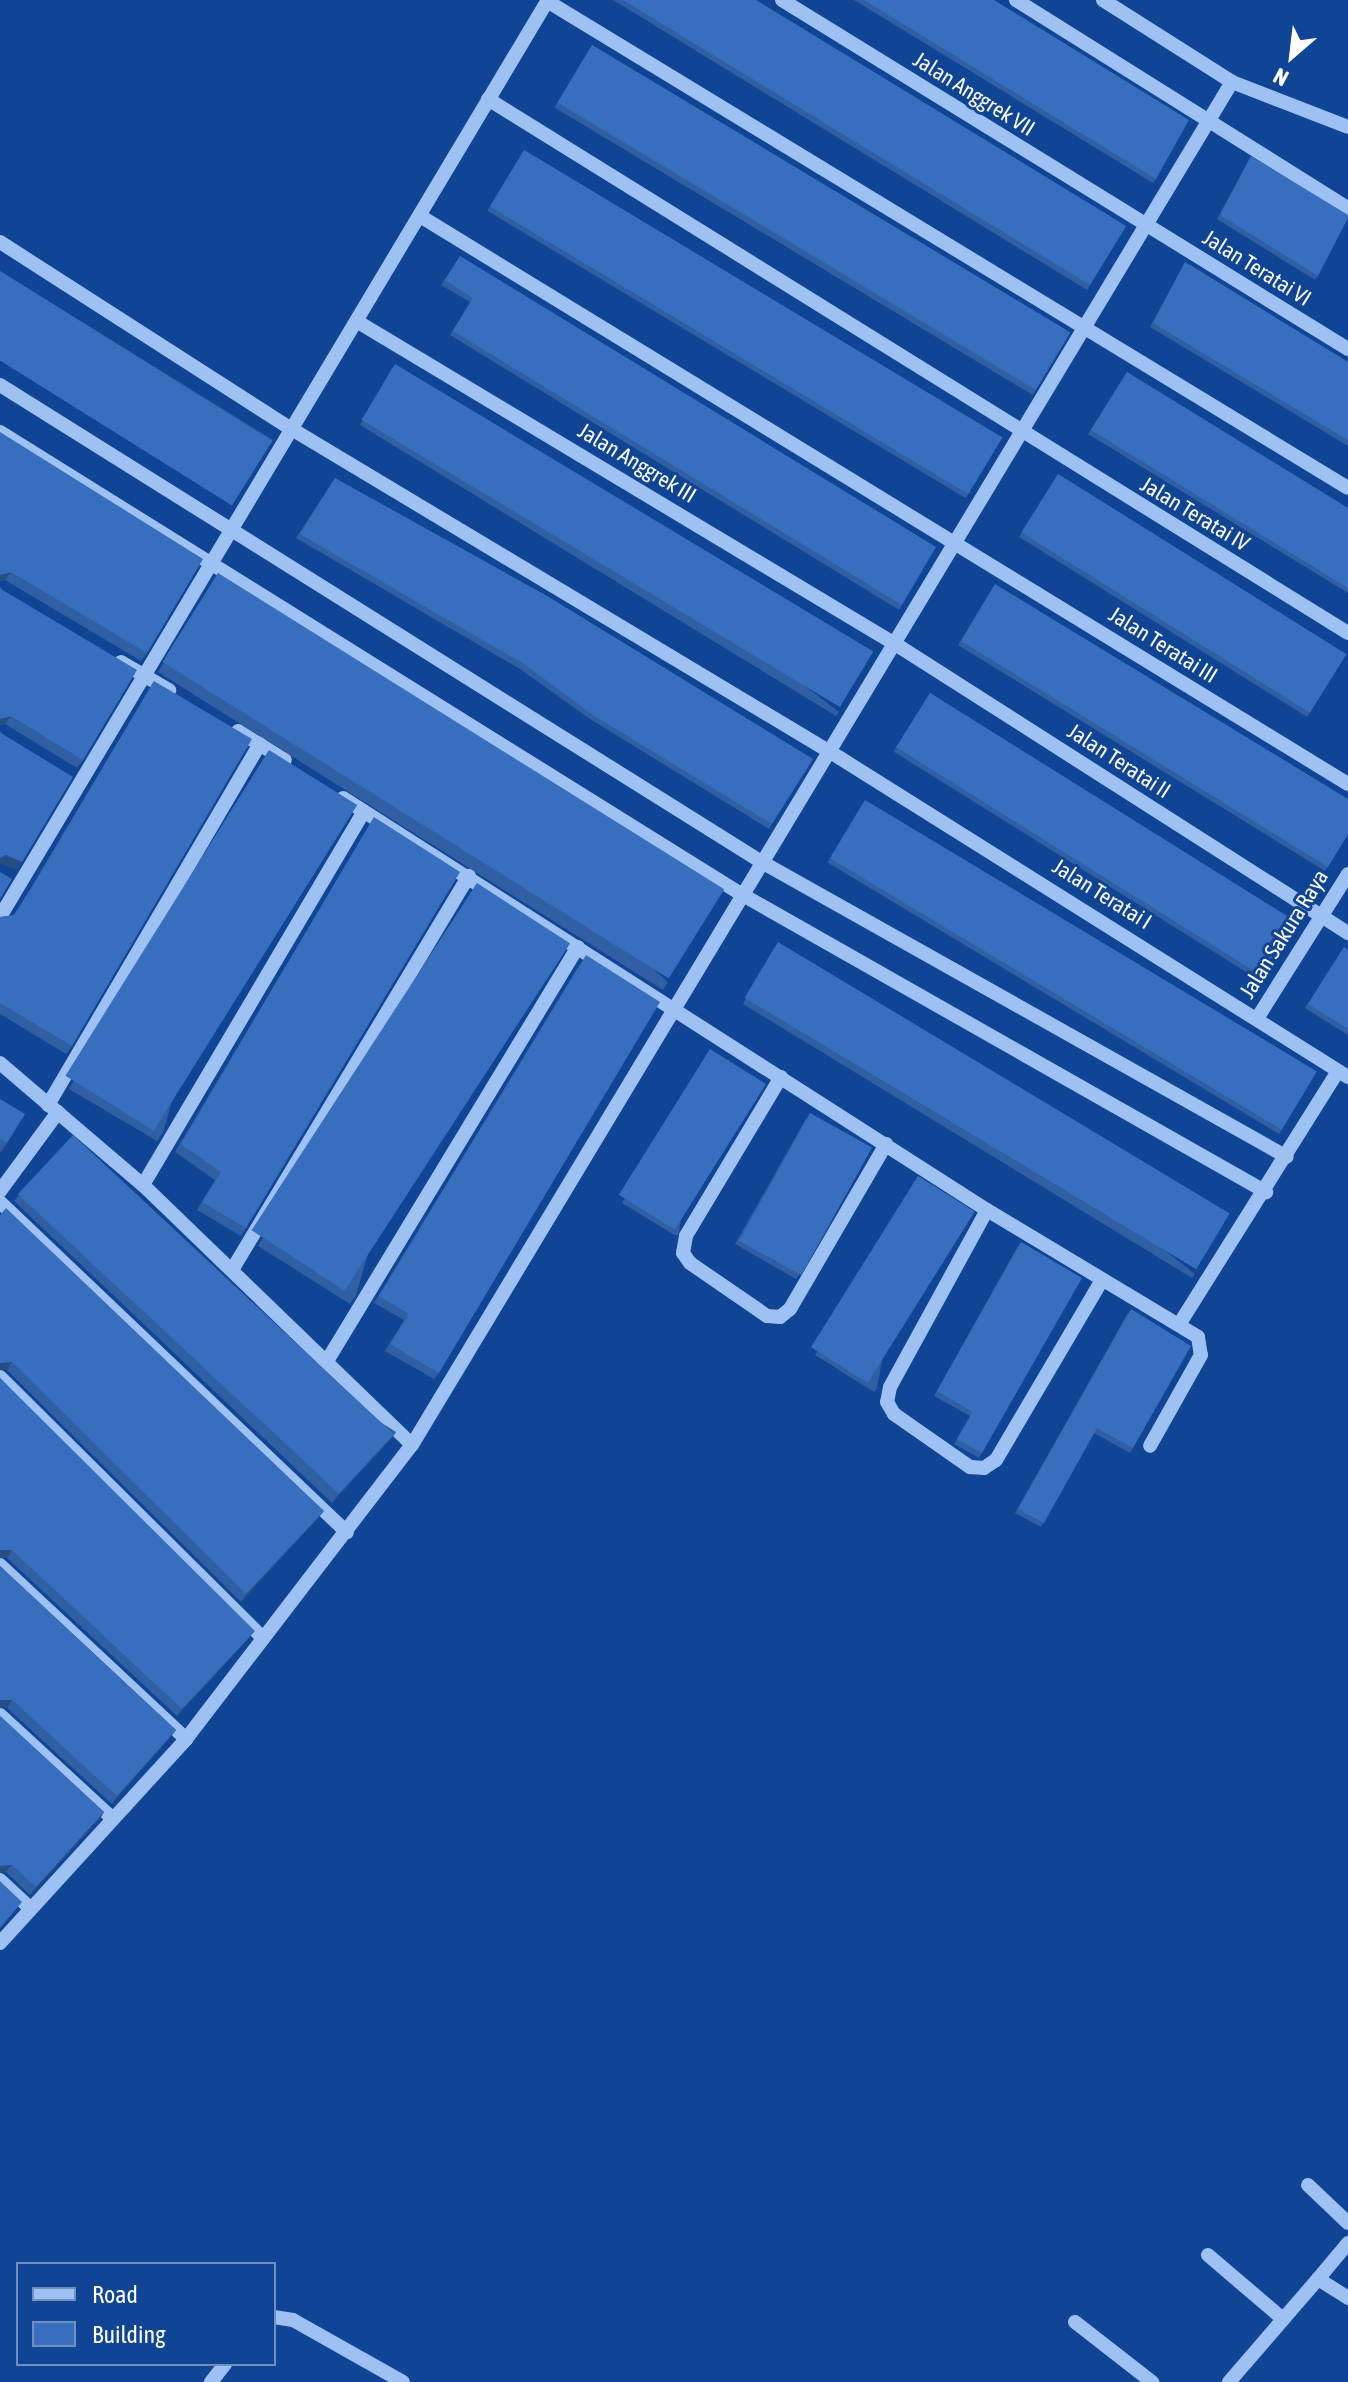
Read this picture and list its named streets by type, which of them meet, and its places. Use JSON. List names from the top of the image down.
{
  "streets": {
    "street": [
      "Jalan Anggrek VII",
      "Jalan Teratai VI",
      "Jalan Anggrek III",
      "Jalan Teratai IV",
      "Jalan Teratai III",
      "Jalan Teratai II",
      "Jalan Teratai I",
      "Jalan Sakura Raya"
    ]
  },
  "crossings": [
    ["Jalan Anggrek VII", "Jalan Teratai VI"],
    ["Jalan Anggrek III", "Jalan Teratai II"],
    ["Jalan Teratai II", "Jalan Sakura Raya"],
    ["Jalan Teratai I", "Jalan Sakura Raya"]
  ],
  "legend": ["Road", "Building"],
  "north": "bottom left"
}
